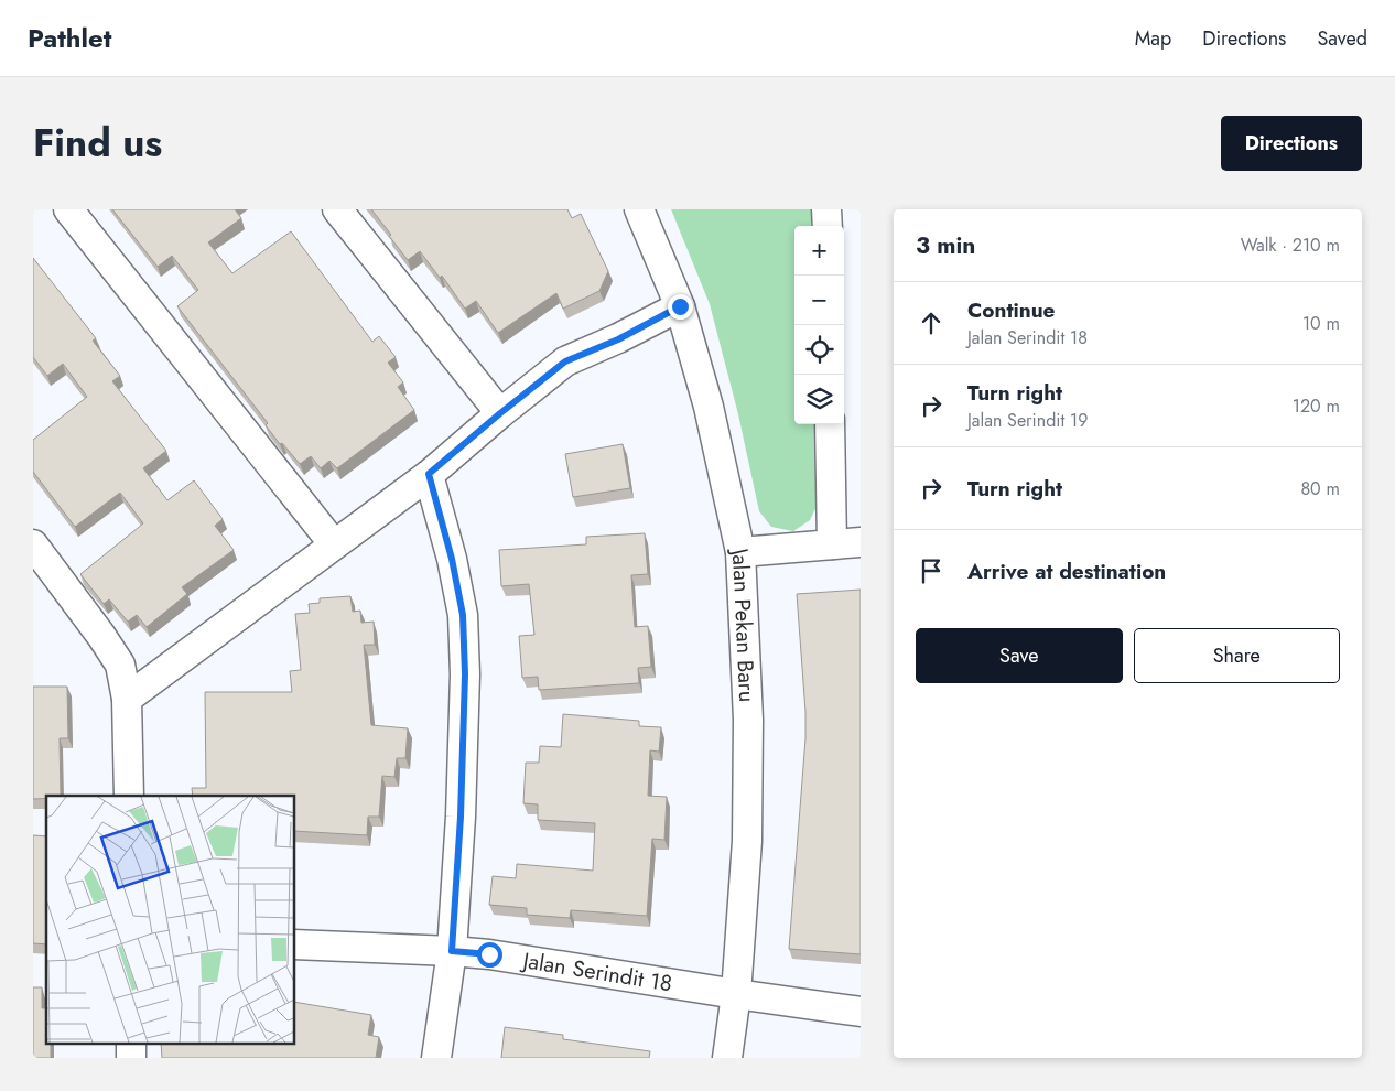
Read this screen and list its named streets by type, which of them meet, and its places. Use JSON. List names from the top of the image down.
{
  "streets": {
    "street": ["Jalan Pekan Baru", "Jalan Serindit 18"]
  },
  "crossings": [
    ["Jalan Pekan Baru", "Jalan Serindit 18"]
  ],
  "page": {
    "header": "Pathlet",
    "nav": ["Map", "Directions", "Saved"],
    "title": "Find us",
    "buttons": [
      "Directions",
      ["Save", "Share"]
    ],
    "heading": ["3 min", "Walk · 210 m"],
    "map_buttons": ["+", "−"],
    "list": [
      ["Continue", "Jalan Serindit 18", "10 m"],
      ["Turn right", "Jalan Serindit 19", "120 m"],
      ["Turn right", "80 m"],
      "Arrive at destination"
    ]
  }
}
